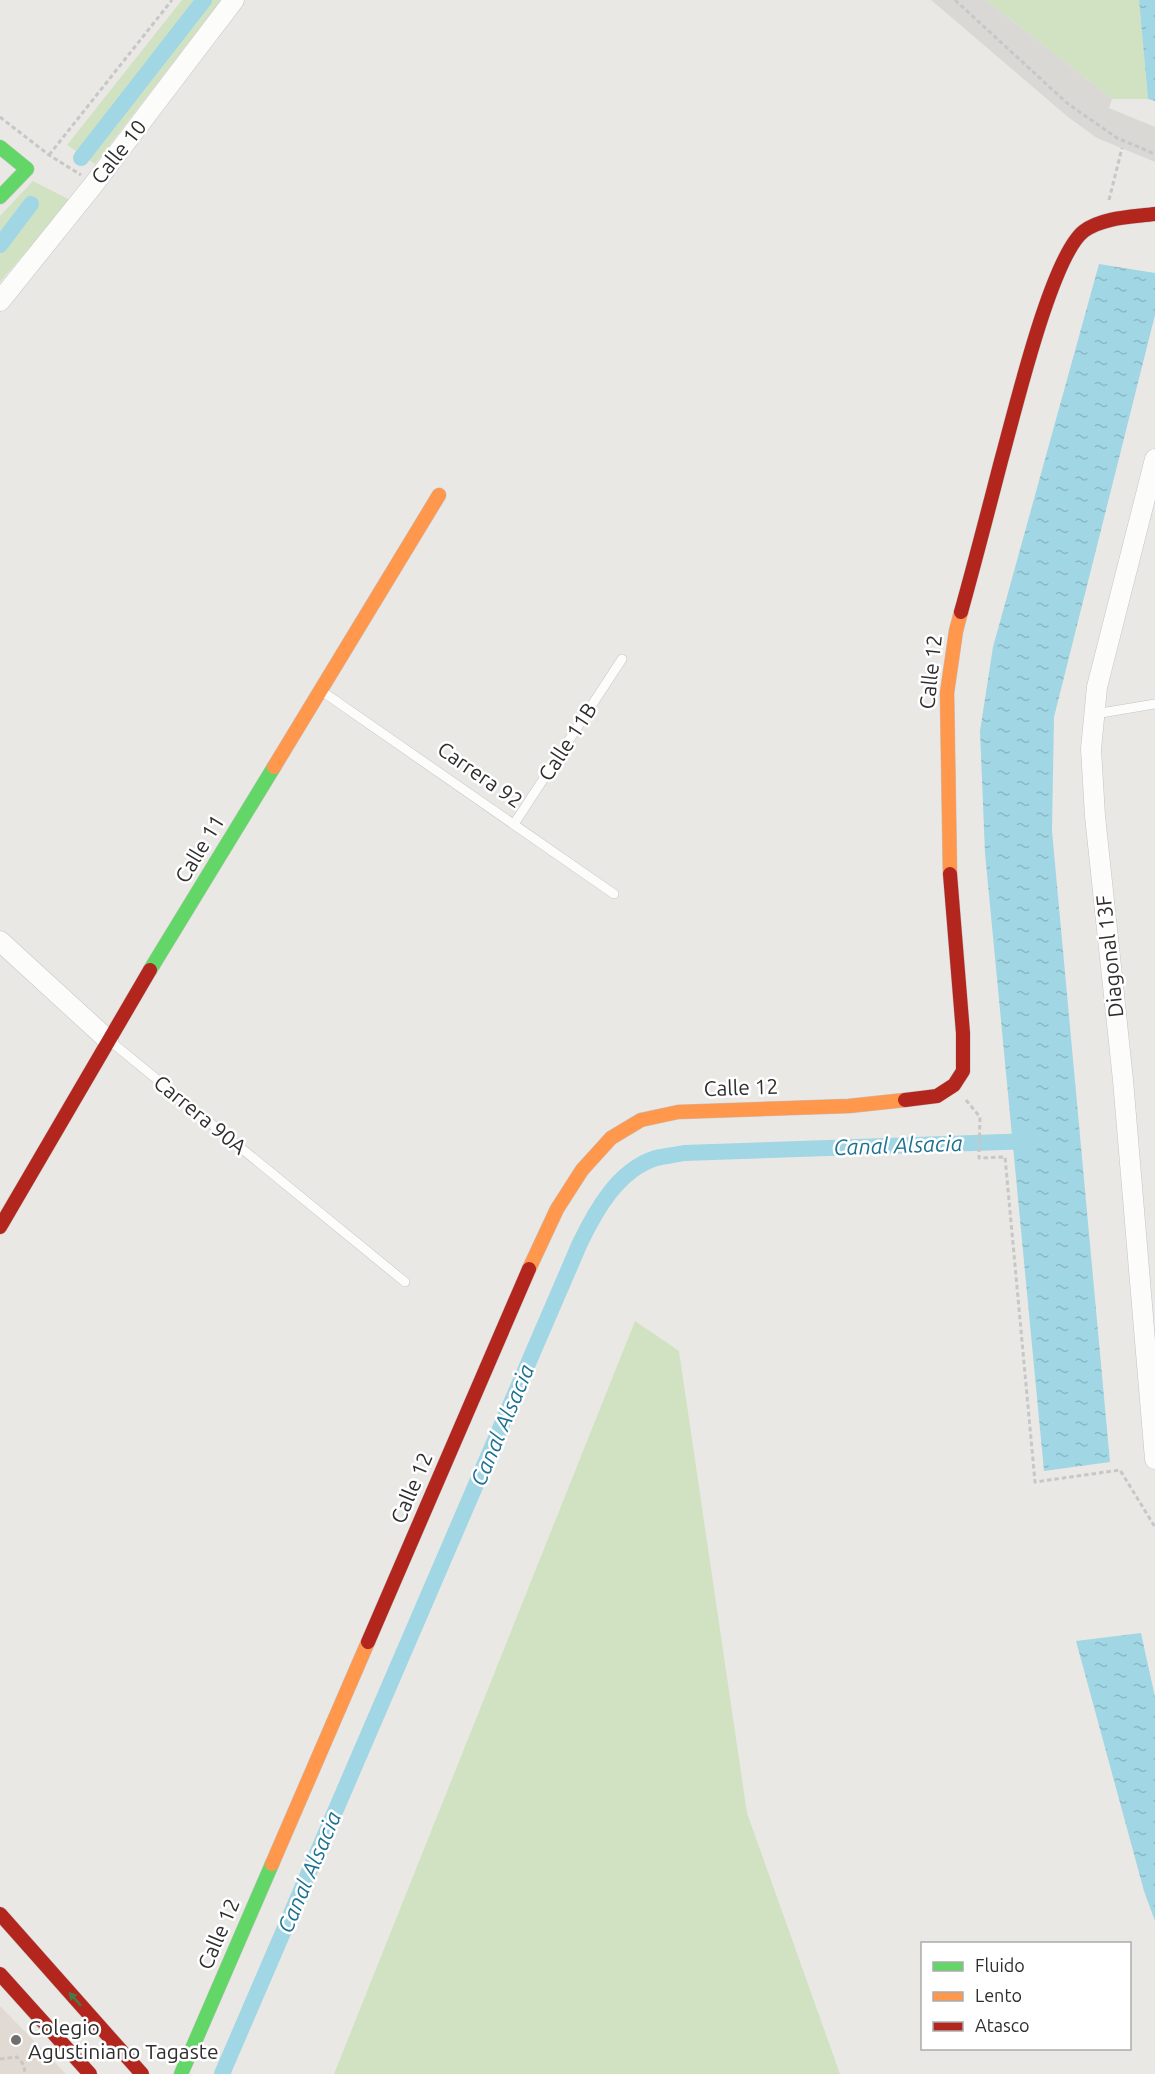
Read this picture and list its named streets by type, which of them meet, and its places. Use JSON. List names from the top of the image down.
{
  "streets": {
    "street": [
      "Calle 10",
      "Calle 12",
      "Calle 11",
      "Diagonal 13F",
      "Carrera 90A"
    ],
    "lane": ["Calle 11B", "Carrera 92"]
  },
  "crossings": [
    ["Calle 11B", "Carrera 92"],
    ["Carrera 92", "Calle 11"],
    ["Calle 11", "Carrera 90A"]
  ],
  "water": ["Canal Alsacia"],
  "places": ["Colegio Agustiniano Tagaste"],
  "legend": ["Fluido", "Lento", "Atasco"]
}
